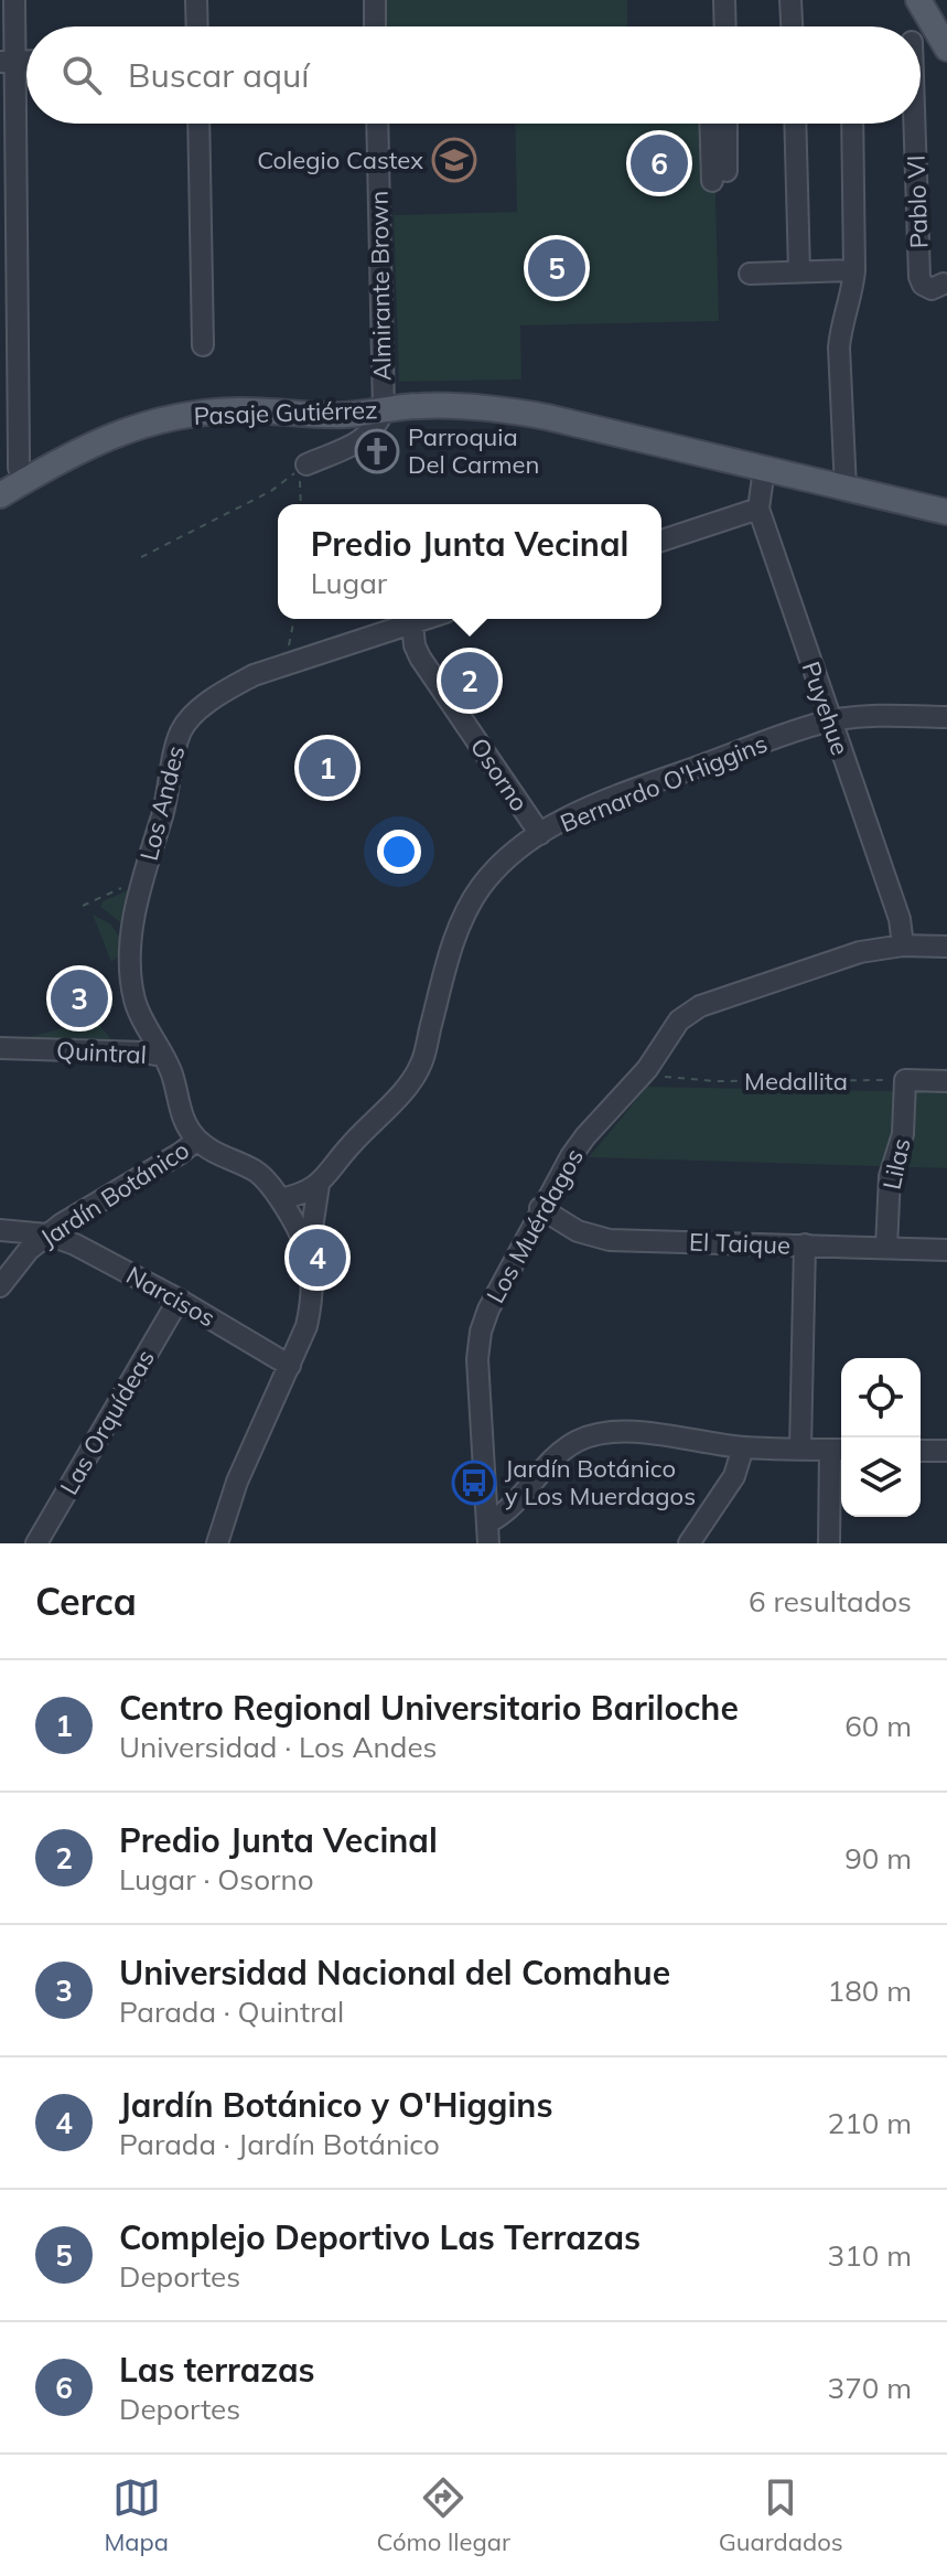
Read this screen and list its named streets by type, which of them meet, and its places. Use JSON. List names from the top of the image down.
{
  "streets": {
    "main road": ["Pasaje Gutiérrez"],
    "street": [
      "Pablo VI",
      "Almirante Brown",
      "Puyehue",
      "Osorno",
      "Bernardo O'Higgins",
      "Los Andes",
      "Quintral",
      "Lilas",
      "Jardín Botánico",
      "Los Muérdagos",
      "El Taique",
      "Narcisos",
      "Las Orquídeas"
    ],
    "path": ["Medallita"]
  },
  "crossings": [
    ["Almirante Brown", "Pasaje Gutiérrez"],
    ["Pasaje Gutiérrez", "Puyehue"],
    ["Puyehue", "Bernardo O'Higgins"],
    ["Puyehue", "Los Muérdagos"],
    ["Osorno", "Bernardo O'Higgins"],
    ["Osorno", "Los Andes"],
    ["Bernardo O'Higgins", "Jardín Botánico"],
    ["Los Andes", "Quintral"],
    ["Quintral", "Jardín Botánico"],
    ["Medallita", "Lilas"],
    ["Medallita", "Los Muérdagos"],
    ["Lilas", "El Taique"],
    ["Jardín Botánico", "Narcisos"],
    ["Los Muérdagos", "El Taique"],
    ["Narcisos", "Las Orquídeas"]
  ],
  "places": {
    "school or university": ["Colegio Castex"],
    "church": ["Parroquia Del Carmen"],
    "bus stop": ["Jardín Botánico y Los Muerdagos"]
  },
  "page": {
    "search": "Buscar aquí",
    "pins": [
      "6",
      "5",
      "2",
      "1",
      "3",
      "4"
    ],
    "popup": ["Predio Junta Vecinal", "Lugar"],
    "heading": ["Cerca", "6 resultados"],
    "list": [
      {
        "mark": "1",
        "name": "Centro Regional Universitario Bariloche",
        "note": "Universidad · Los Andes",
        "value": "60 m"
      },
      {
        "mark": "2",
        "name": "Predio Junta Vecinal",
        "note": "Lugar · Osorno",
        "value": "90 m"
      },
      {
        "mark": "3",
        "name": "Universidad Nacional del Comahue",
        "note": "Parada · Quintral",
        "value": "180 m"
      },
      {
        "mark": "4",
        "name": "Jardín Botánico y O'Higgins",
        "note": "Parada · Jardín Botánico",
        "value": "210 m"
      },
      {
        "mark": "5",
        "name": "Complejo Deportivo Las Terrazas",
        "note": "Deportes",
        "value": "310 m"
      },
      {
        "mark": "6",
        "name": "Las terrazas",
        "note": "Deportes",
        "value": "370 m"
      }
    ],
    "nav": ["Mapa", "Cómo llegar", "Guardados"]
  }
}
